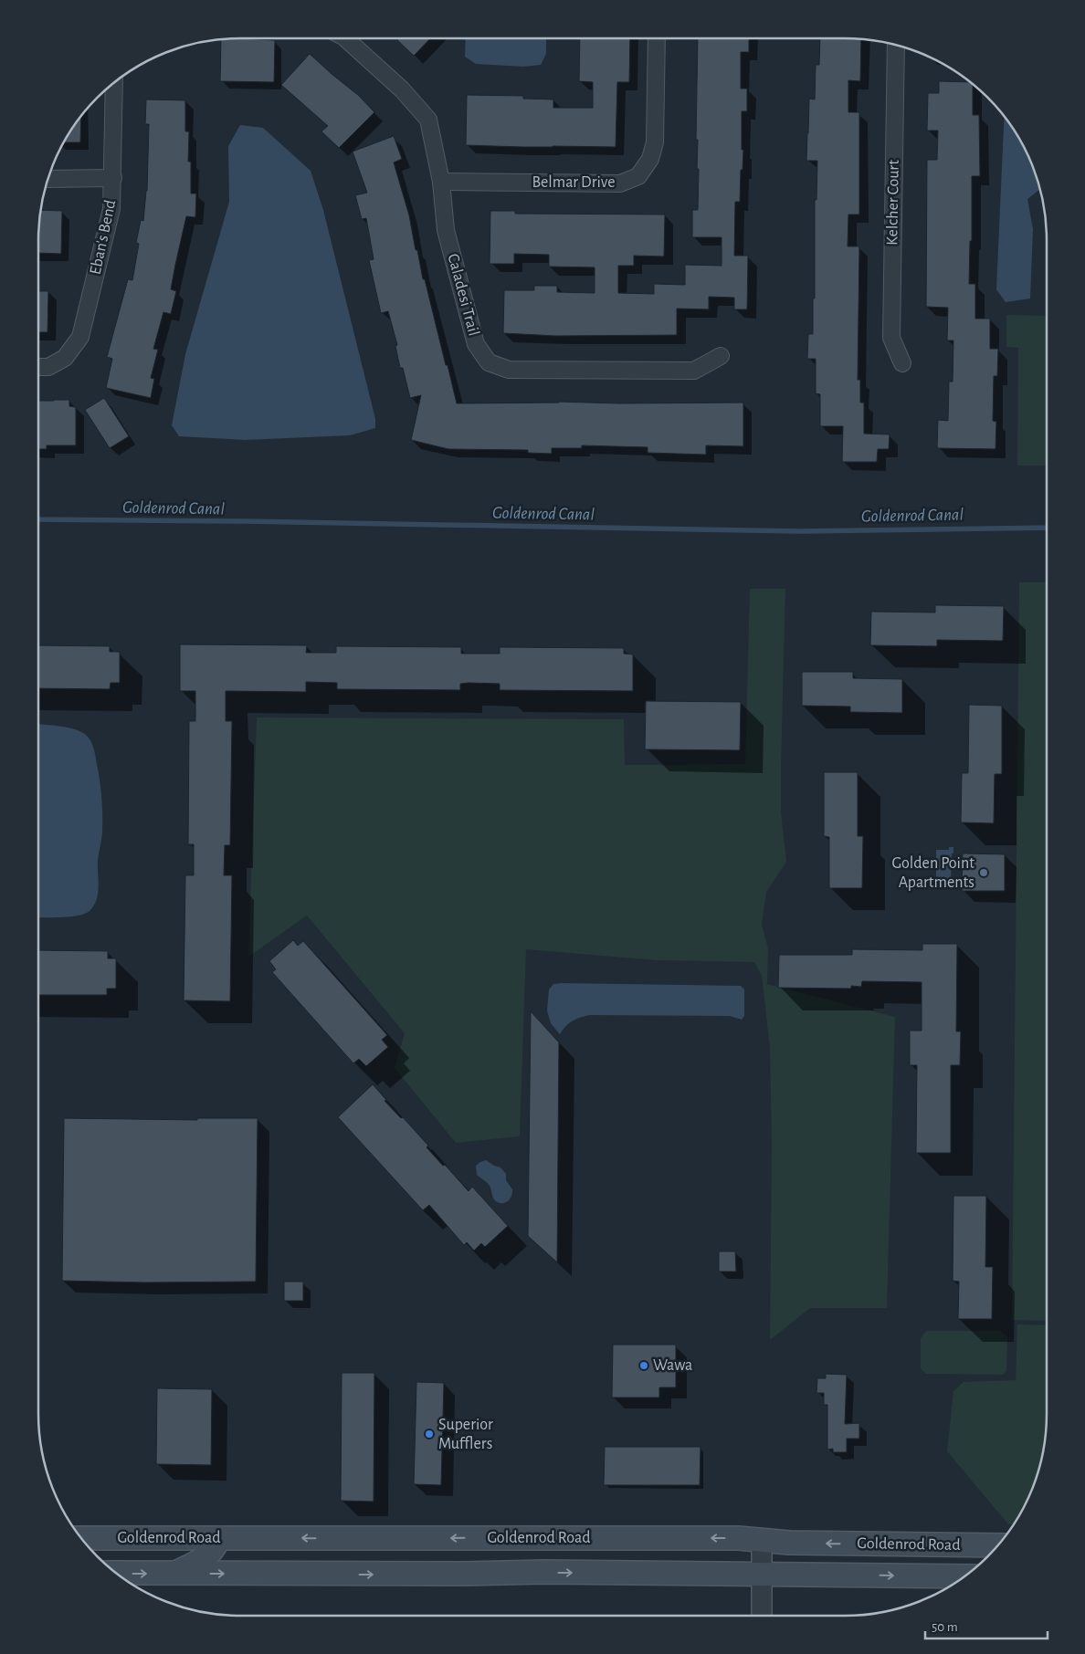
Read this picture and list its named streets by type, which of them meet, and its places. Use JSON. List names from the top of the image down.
{
  "streets": {
    "main road": ["Goldenrod Road"],
    "street": [
      "Belmar Drive",
      "Kelcher Court",
      "Eban's Bend",
      "Caladesi Trail"
    ]
  },
  "crossings": [
    ["Belmar Drive", "Caladesi Trail"]
  ],
  "water": ["Goldenrod Canal"],
  "places": ["Golden Point Apartments", "Wawa", "Superior Mufflers"],
  "scale_bar": "50 m"
}
